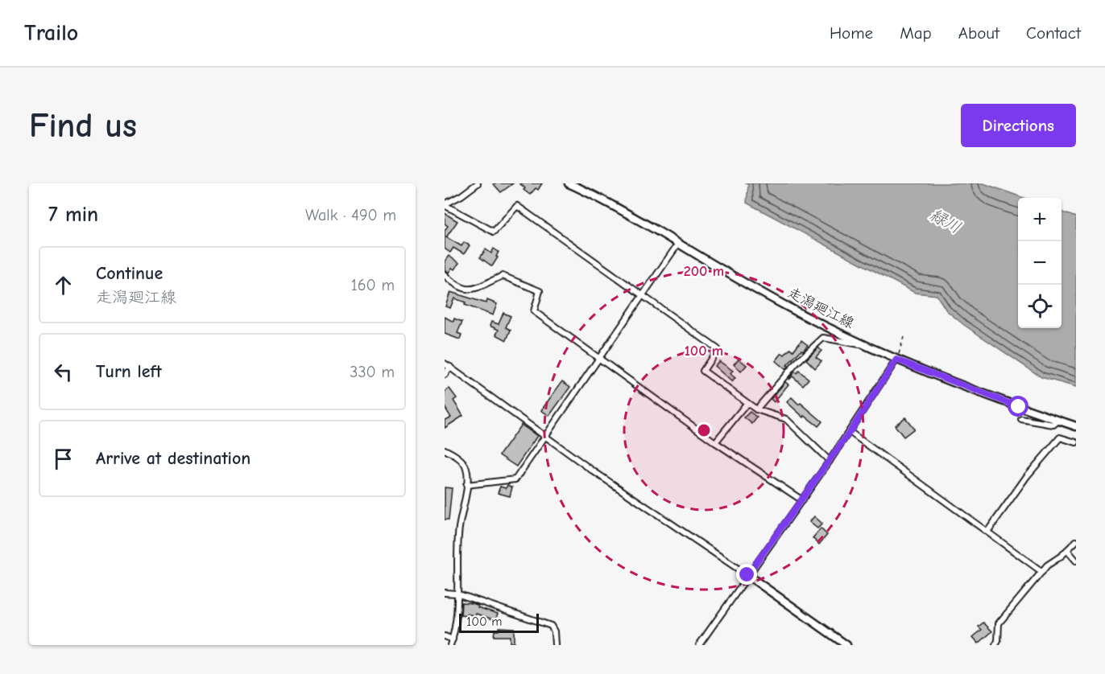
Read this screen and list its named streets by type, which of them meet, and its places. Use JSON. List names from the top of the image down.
{
  "streets": {
    "main road": ["走潟廻江線"]
  },
  "water": ["緑川"],
  "scale_bar": "100 m",
  "page": {
    "header": "Trailo",
    "nav": [
      "Home",
      "Map",
      "About",
      "Contact"
    ],
    "buttons": "Directions",
    "title": "Find us",
    "heading": ["7 min", "Walk · 490 m"],
    "map_buttons": ["+", "−"],
    "list": [
      ["Continue", "走潟廻江線", "160 m"],
      ["Turn left", "330 m"],
      "Arrive at destination"
    ],
    "scale": "100 m"
  },
  "rings": ["200 m", "100 m"]
}
